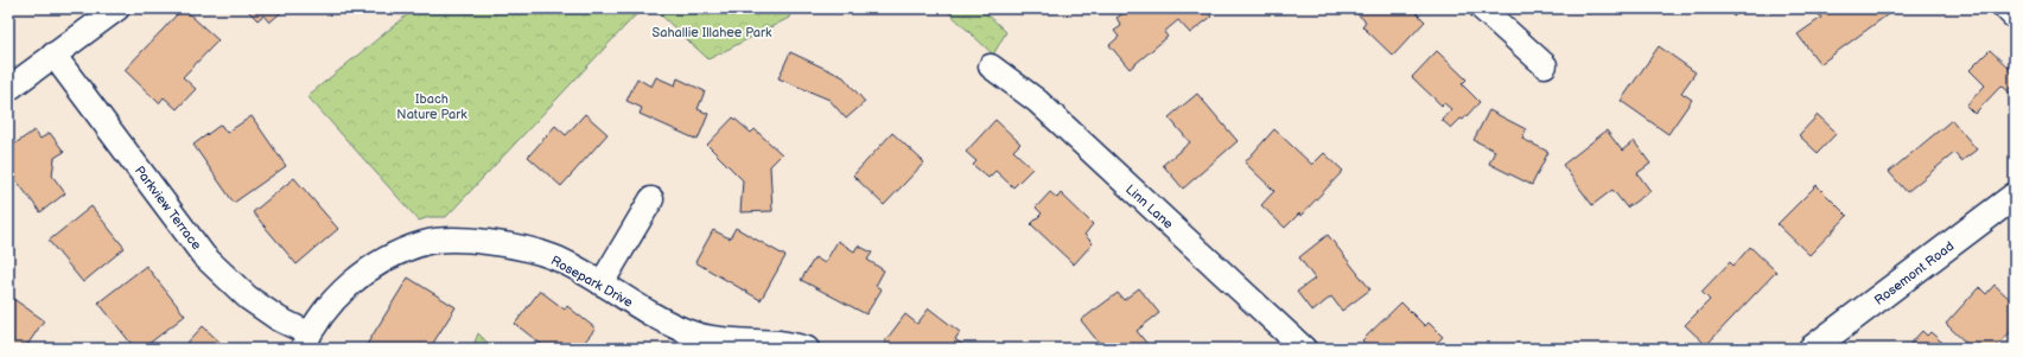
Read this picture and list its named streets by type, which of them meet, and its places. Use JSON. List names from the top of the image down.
{
  "streets": {
    "main road": ["Rosemont Road"],
    "street": ["Linn Lane", "Parkview Terrace", "Rosepark Drive"]
  },
  "crossings": [
    ["Parkview Terrace", "Rosepark Drive"]
  ],
  "parks": ["Sahallie Illahee Park", "Ibach Nature Park"]
}
